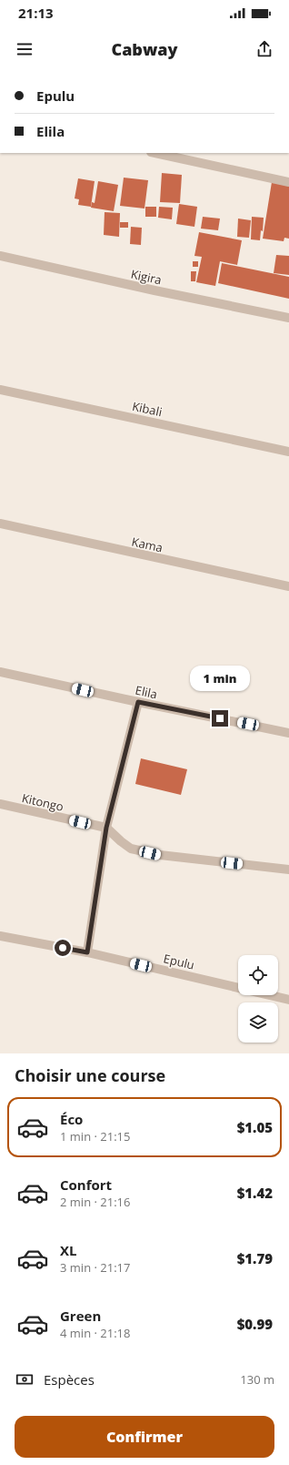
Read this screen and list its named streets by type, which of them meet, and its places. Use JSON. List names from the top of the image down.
{
  "streets": {
    "street": [
      "Kigira",
      "Kibali",
      "Kama",
      "Elila",
      "Kitongo",
      "Epulu"
    ]
  },
  "page": {
    "status": "21:13",
    "header": "Cabway",
    "banner": ["Epulu", "Elila"],
    "bubble": "1 min",
    "heading": "Choisir une course",
    "list": [
      {
        "name": "Éco",
        "note": "1 min · 21:15",
        "value": "$1.05"
      },
      {
        "name": "Confort",
        "note": "2 min · 21:16",
        "value": "$1.42"
      },
      {
        "name": "XL",
        "note": "3 min · 21:17",
        "value": "$1.79"
      },
      {
        "name": "Green",
        "note": "4 min · 21:18",
        "value": "$0.99"
      }
    ],
    "pay": ["Espèces", "130 m"],
    "buttons": "Confirmer"
  }
}
